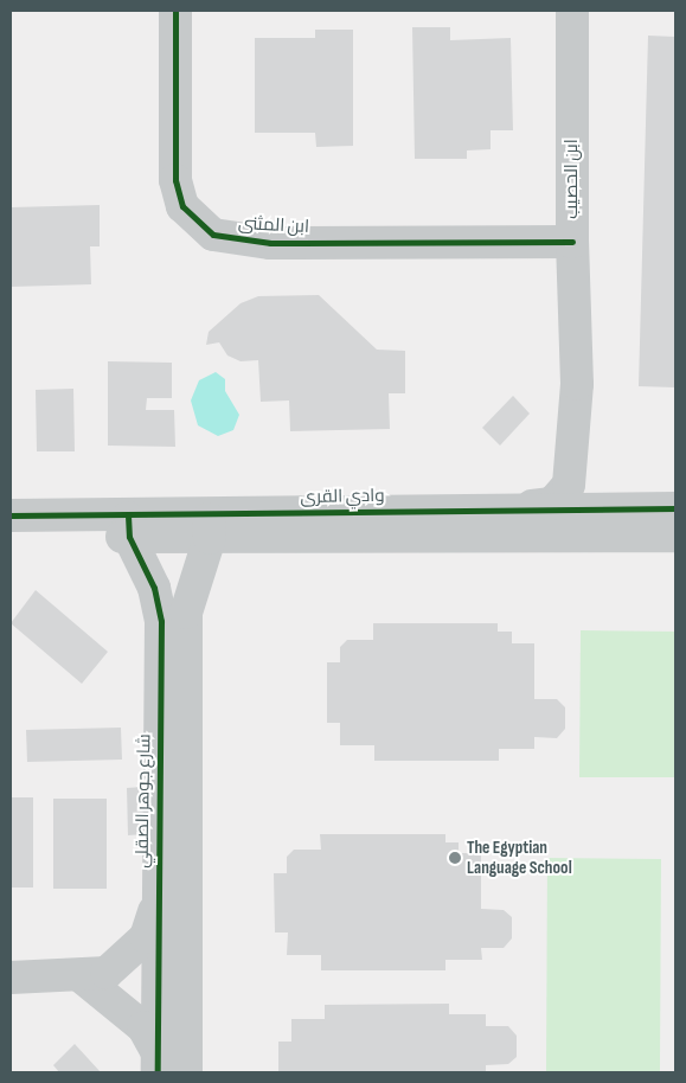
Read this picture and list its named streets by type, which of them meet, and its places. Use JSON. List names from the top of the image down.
{
  "streets": {
    "street": [
      "ابن الحصيب",
      "ابن المثنى",
      "وادي القرى",
      "شارع جوهر الصقلي"
    ]
  },
  "crossings": [
    ["ابن الحصيب", "ابن المثنى"],
    ["ابن الحصيب", "وادي القرى"],
    ["وادي القرى", "شارع جوهر الصقلي"]
  ],
  "places": ["The Egyptian Language School"]
}
